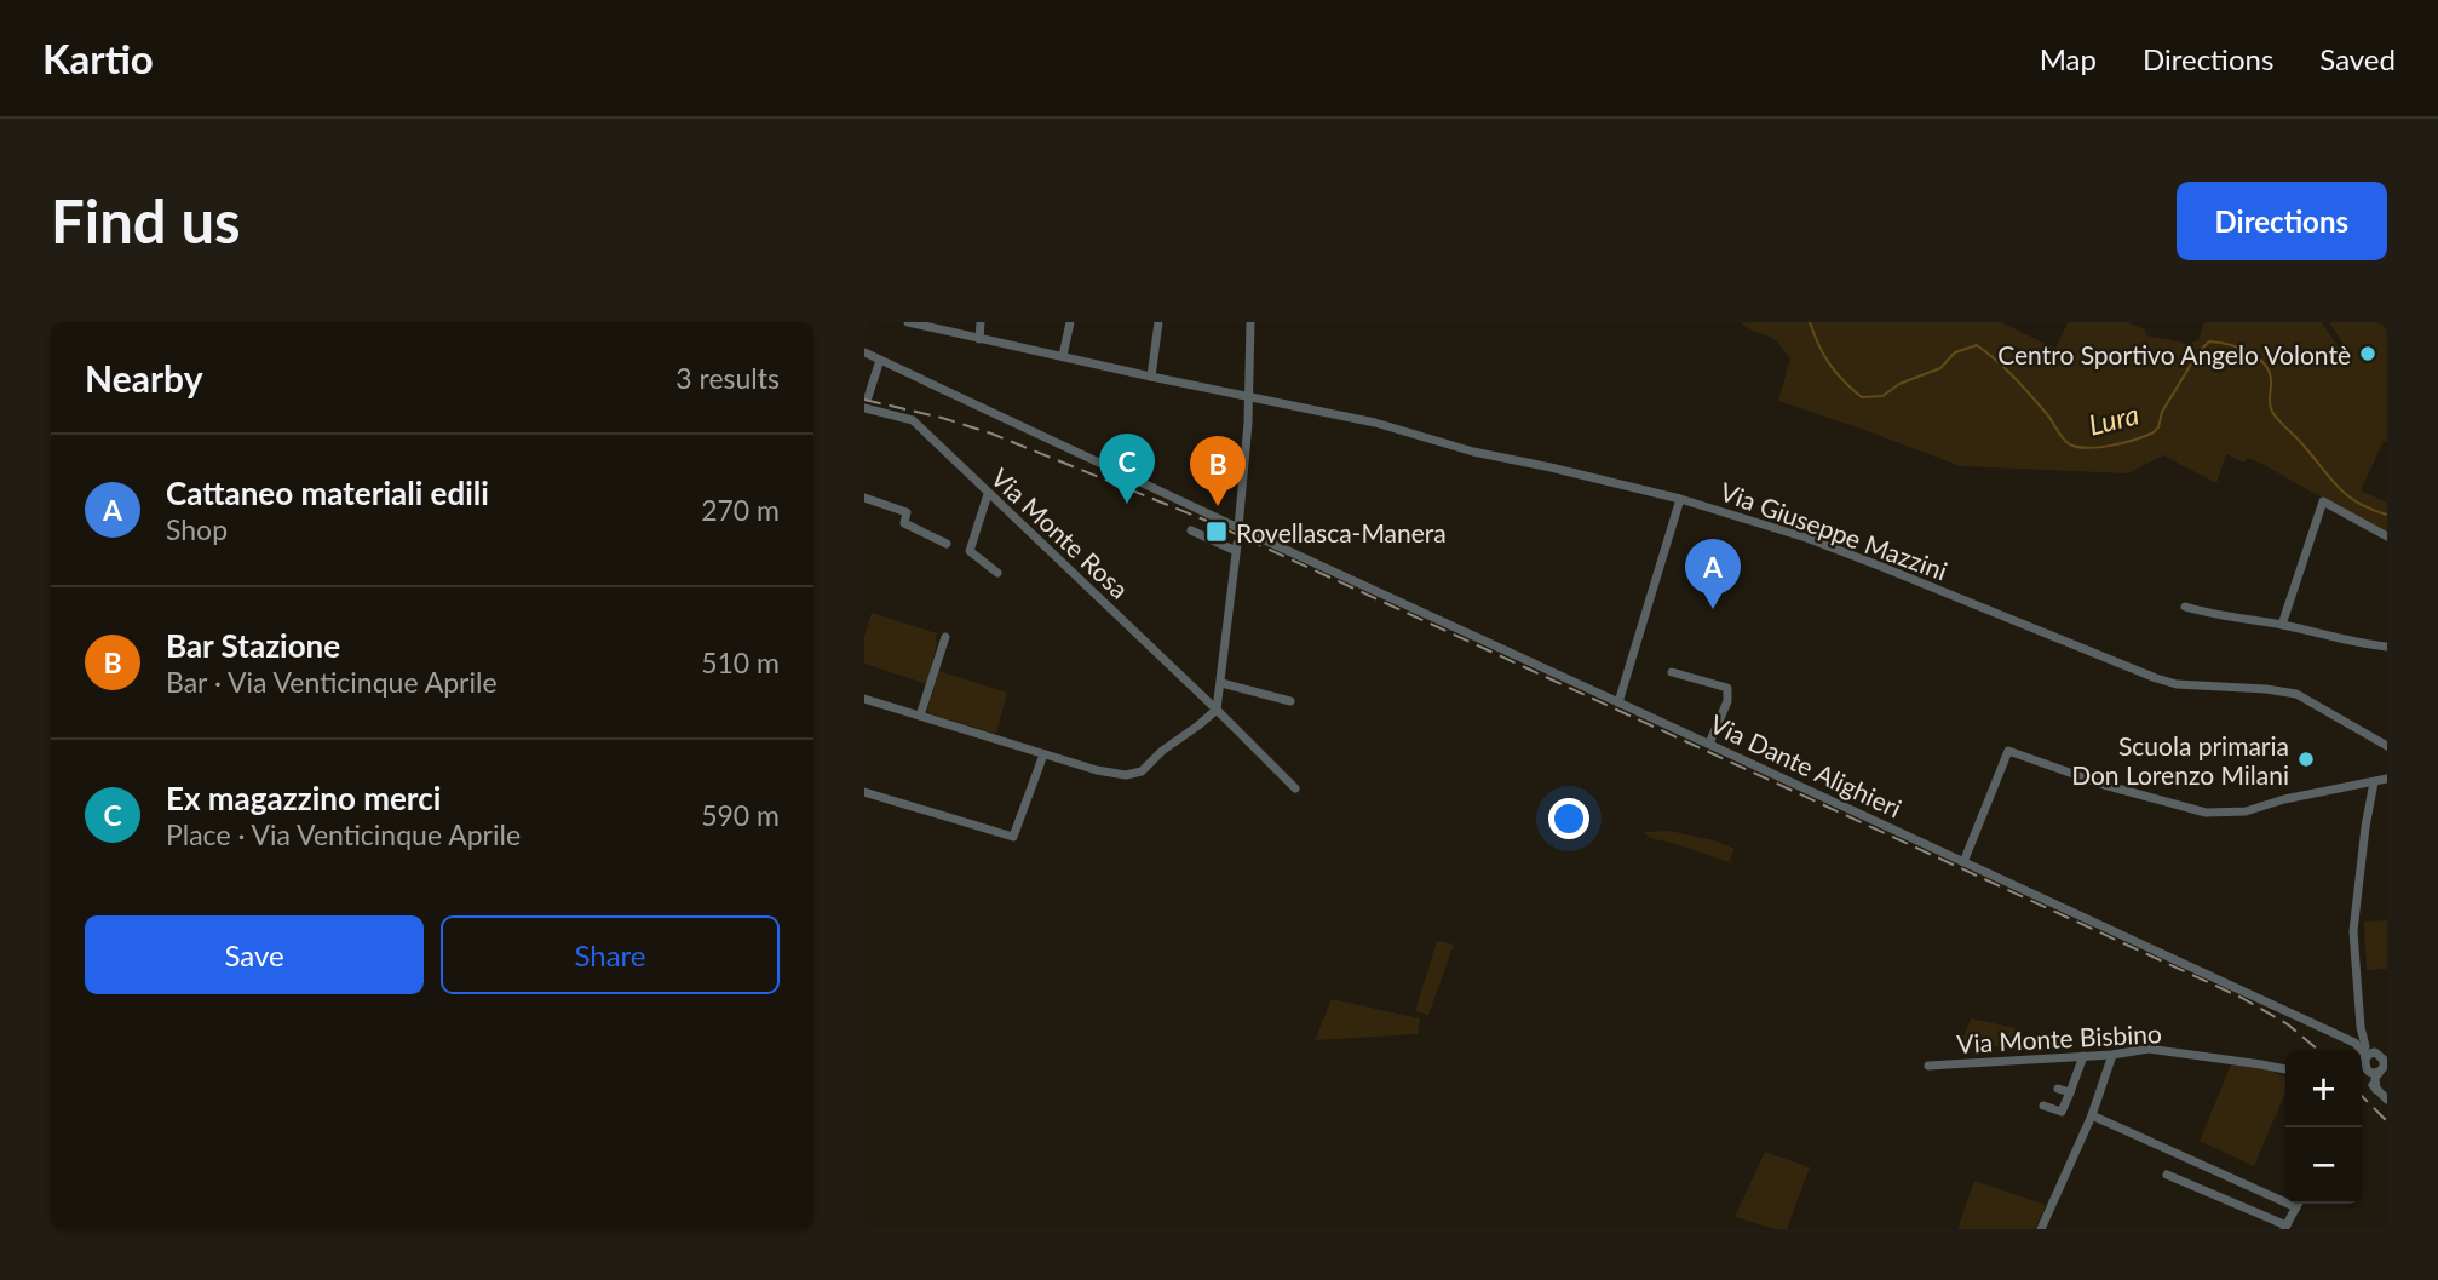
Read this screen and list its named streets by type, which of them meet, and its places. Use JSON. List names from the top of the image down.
{
  "streets": {
    "street": [
      "Via Giuseppe Mazzini",
      "Via Monte Rosa",
      "Via Dante Alighieri",
      "Via Monte Bisbino"
    ]
  },
  "water": ["Lura"],
  "places": {
    "other": ["Centro Sportivo Angelo Volontè", "Scuola primaria Don Lorenzo Milani"],
    "transit": ["Rovellasca-Manera"]
  },
  "page": {
    "header": "Kartio",
    "nav": ["Map", "Directions", "Saved"],
    "buttons": [
      "Directions",
      ["Save", "Share"]
    ],
    "title": "Find us",
    "heading": ["Nearby", "3 results"],
    "list": [
      {
        "mark": "A",
        "name": "Cattaneo materiali edili",
        "note": "Shop",
        "value": "270 m"
      },
      {
        "mark": "B",
        "name": "Bar Stazione",
        "note": "Bar · Via Venticinque Aprile",
        "value": "510 m"
      },
      {
        "mark": "C",
        "name": "Ex magazzino merci",
        "note": "Place · Via Venticinque Aprile",
        "value": "590 m"
      }
    ],
    "pins": ["C", "B", "A"],
    "map_buttons": ["+", "−"]
  }
}
